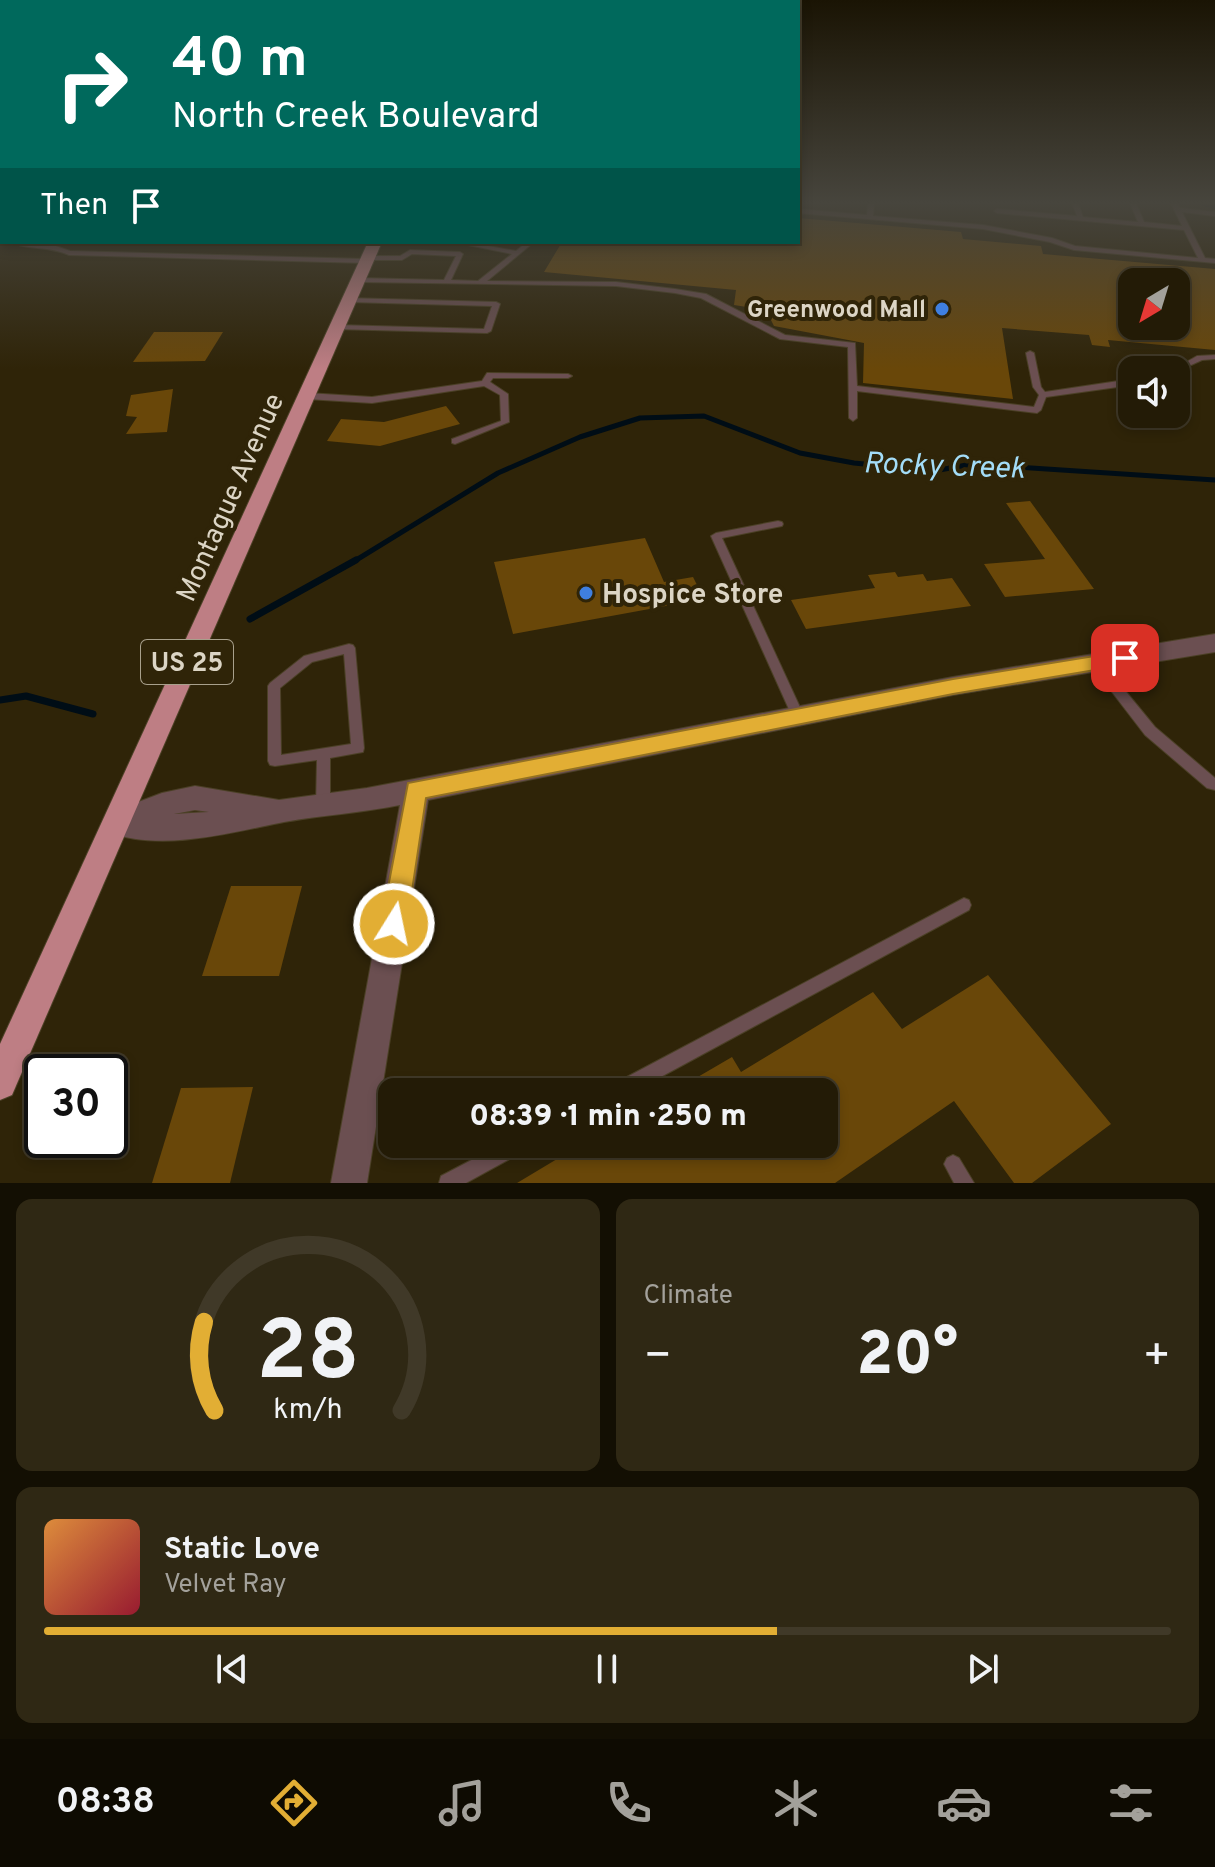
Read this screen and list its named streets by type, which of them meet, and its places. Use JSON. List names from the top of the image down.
{
  "streets": {
    "highway": ["Montague Avenue", "US 25"]
  },
  "water": ["Rocky Creek"],
  "places": ["Greenwood Mall", "Hospice Store"],
  "north": "bottom left",
  "page": {
    "turn": ["40 m", "North Creek Boulevard"],
    "then": "Then",
    "limit": "30",
    "trip": "08:39 · 1 min · 250 m",
    "tile": "Climate",
    "heat": ["−", "20°", "+"],
    "song": ["Static Love", "Velvet Ray"],
    "tabs": "08:38",
    "gauge": ["28", "km/h"]
  }
}
